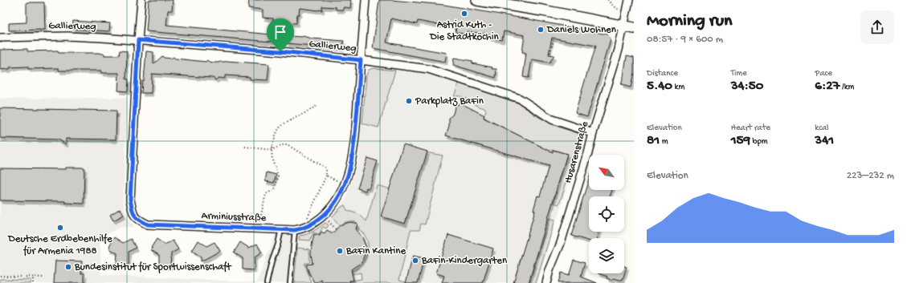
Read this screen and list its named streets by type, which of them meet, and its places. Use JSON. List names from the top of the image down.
{
  "streets": {
    "street": ["Gallierweg", "Husarenstraße", "Arminiusstraße"]
  },
  "crossings": [
    ["Gallierweg", "Husarenstraße"],
    ["Gallierweg", "Arminiusstraße"]
  ],
  "places": [
    "Astrid Kuth - Die Stadtköchin",
    "Daniels Wohnen",
    "Parkplatz BaFin",
    "Deutsche Erdbebenhilfe für Armenia 1988",
    "BaFin Kantine",
    "BaFin-Kindergarten",
    "Bundesinstitut für Sportwissenschaft"
  ],
  "north": "top left",
  "page": {
    "heading": ["Morning run", "08:57 · 9 × 600 m"],
    "stats": [
      ["Distance", "5.40 km"],
      ["Time", "34:50"],
      ["Pace", "6:27 /km"],
      ["Elevation", "81 m"],
      ["Heart rate", "159 bpm"],
      ["kcal", "341"]
    ],
    "chart": ["Elevation", "223–232 m"]
  }
}
